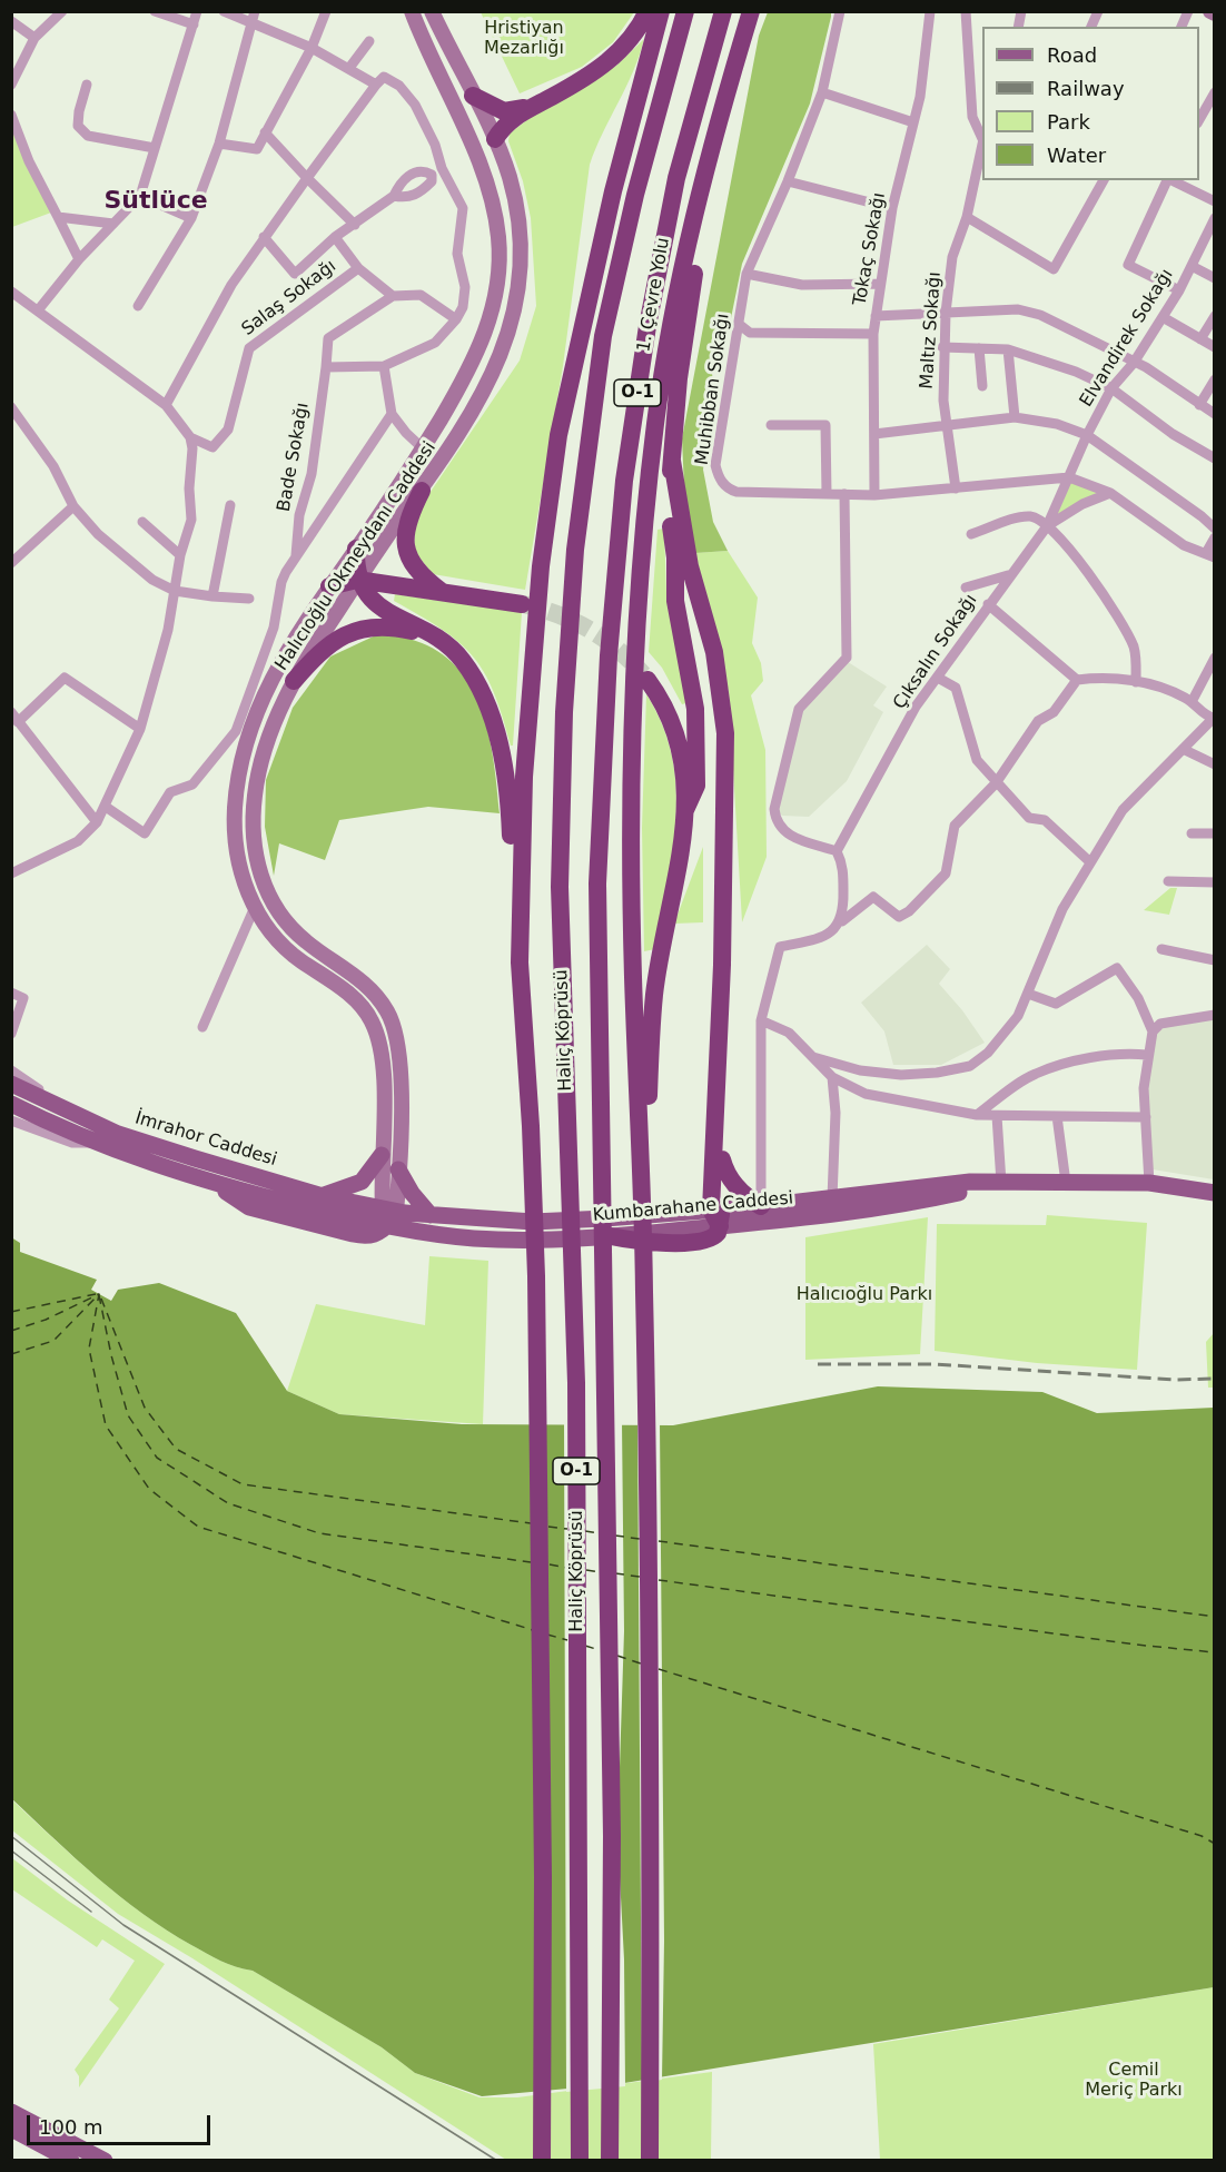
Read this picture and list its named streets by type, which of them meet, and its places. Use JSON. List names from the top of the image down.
{
  "streets": {
    "highway": ["1. Çevre Yolu", "O-1", "Haliç Köprüsü"],
    "main road": ["Halıcıoğlu Okmeydanı Caddesi", "İmrahor Caddesi", "Kumbarahane Caddesi"],
    "street": [
      "Tokaç Sokağı",
      "Salaş Sokağı",
      "Maltız Sokağı",
      "Elvandirek Sokağı",
      "Muhibban Sokağı",
      "Bade Sokağı",
      "Çıksalın Sokağı"
    ]
  },
  "crossings": [
    ["Tokaç Sokağı", "Muhibban Sokağı"],
    ["1. Çevre Yolu", "Haliç Köprüsü"],
    ["Maltız Sokağı", "Muhibban Sokağı"],
    ["Elvandirek Sokağı", "Muhibban Sokağı"],
    ["Elvandirek Sokağı", "Çıksalın Sokağı"],
    ["Muhibban Sokağı", "Çıksalın Sokağı"],
    ["Halıcıoğlu Okmeydanı Caddesi", "İmrahor Caddesi"],
    ["Halıcıoğlu Okmeydanı Caddesi", "Kumbarahane Caddesi"],
    ["İmrahor Caddesi", "Kumbarahane Caddesi"]
  ],
  "districts": ["Sütlüce"],
  "parks": ["Hristiyan Mezarlığı", "Halıcıoğlu Parkı", "Cemil Meriç Parkı"],
  "legend": [
    "Road",
    "Railway",
    "Park",
    "Water"
  ],
  "scale_bar": "100 m"
}
